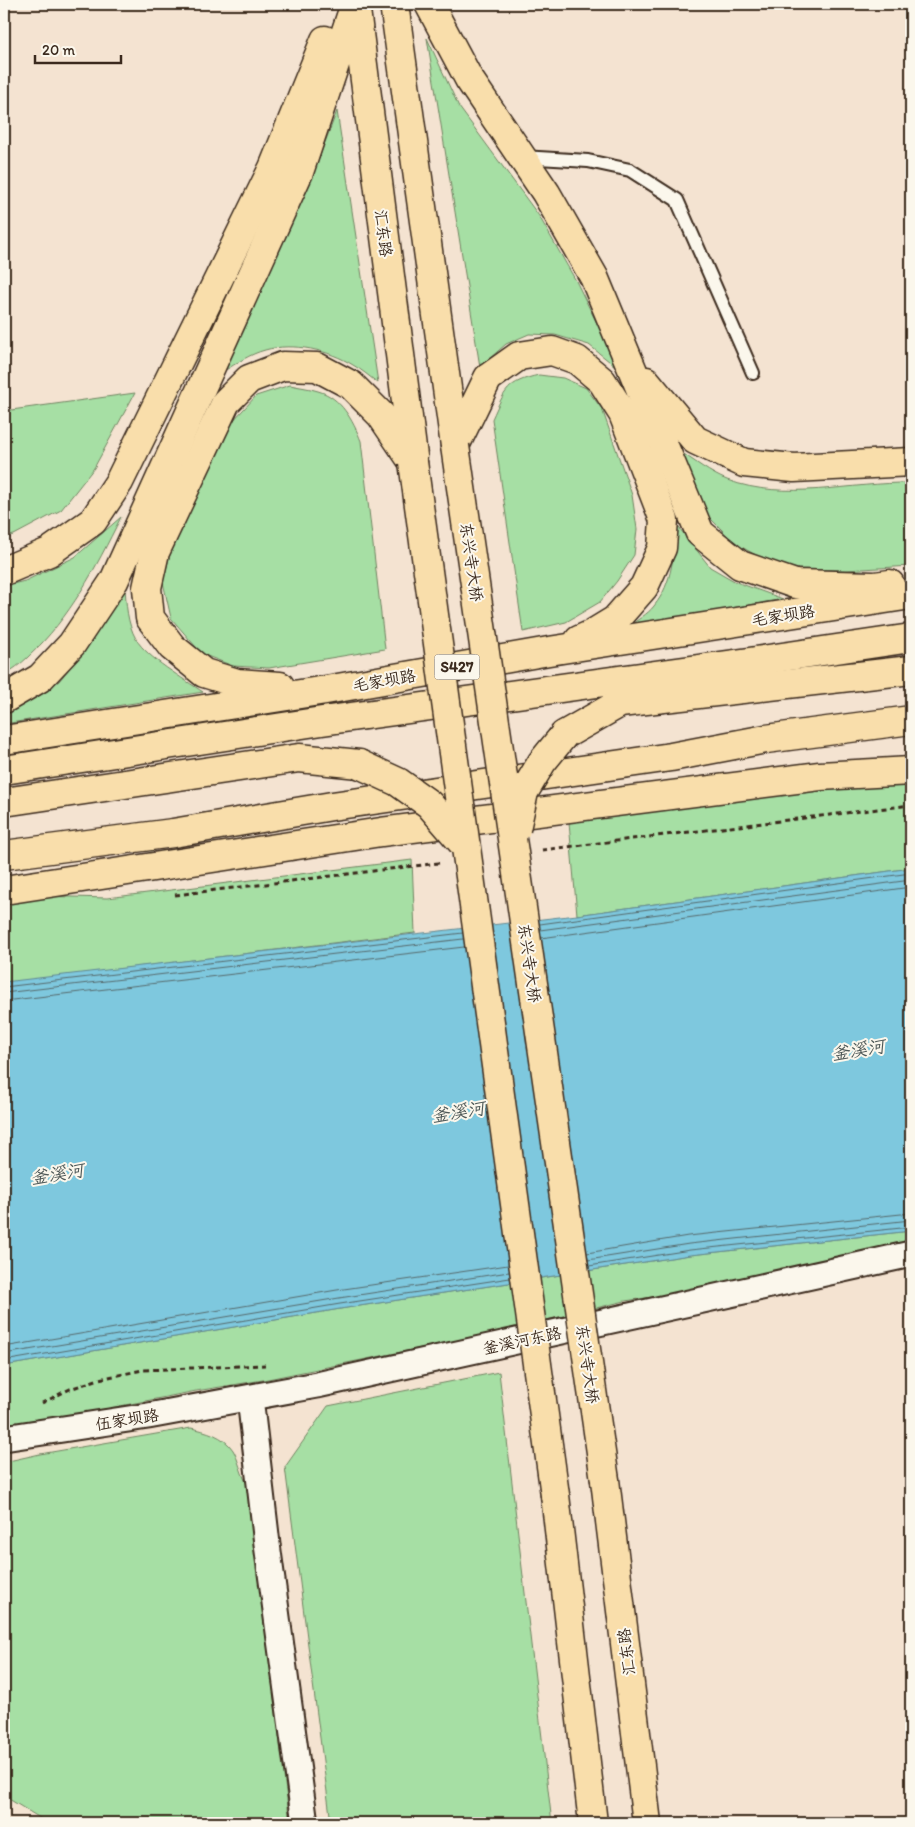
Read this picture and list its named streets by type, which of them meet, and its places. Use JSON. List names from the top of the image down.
{
  "streets": {
    "main road": [
      "汇东路",
      "东兴寺大桥",
      "毛家坝路",
      "S427"
    ],
    "street": ["釜溪河东路", "伍家坝路"]
  },
  "crossings": [
    ["汇东路", "东兴寺大桥"],
    ["釜溪河东路", "伍家坝路"]
  ],
  "water": ["釜溪河"],
  "scale_bar": "20 m"
}
